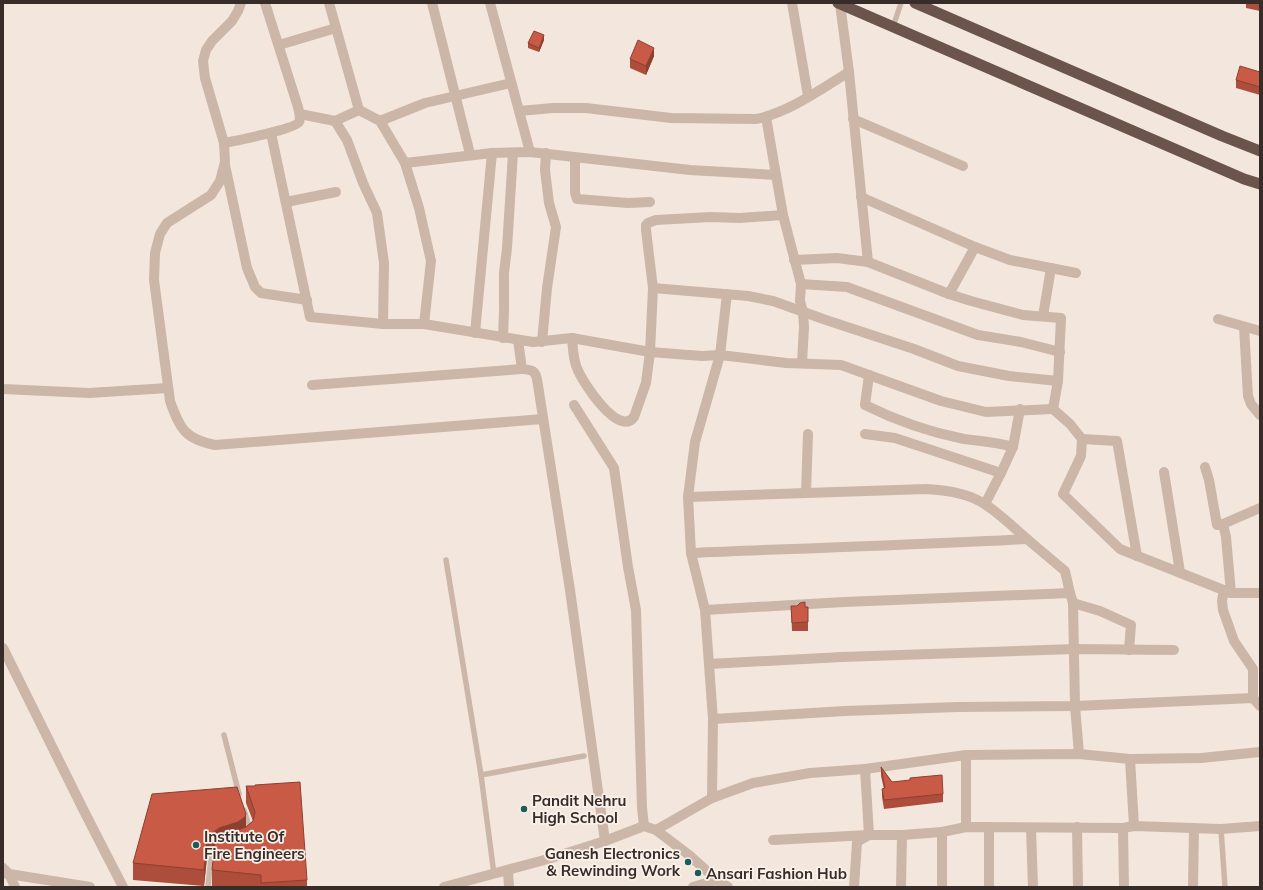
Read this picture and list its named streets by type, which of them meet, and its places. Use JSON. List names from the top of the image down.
{
  "places": [
    "Pandit Nehru High School",
    "Institute Of Fire Engineers",
    "Ganesh Electronics & Rewinding Work",
    "Ansari Fashion Hub"
  ]
}
